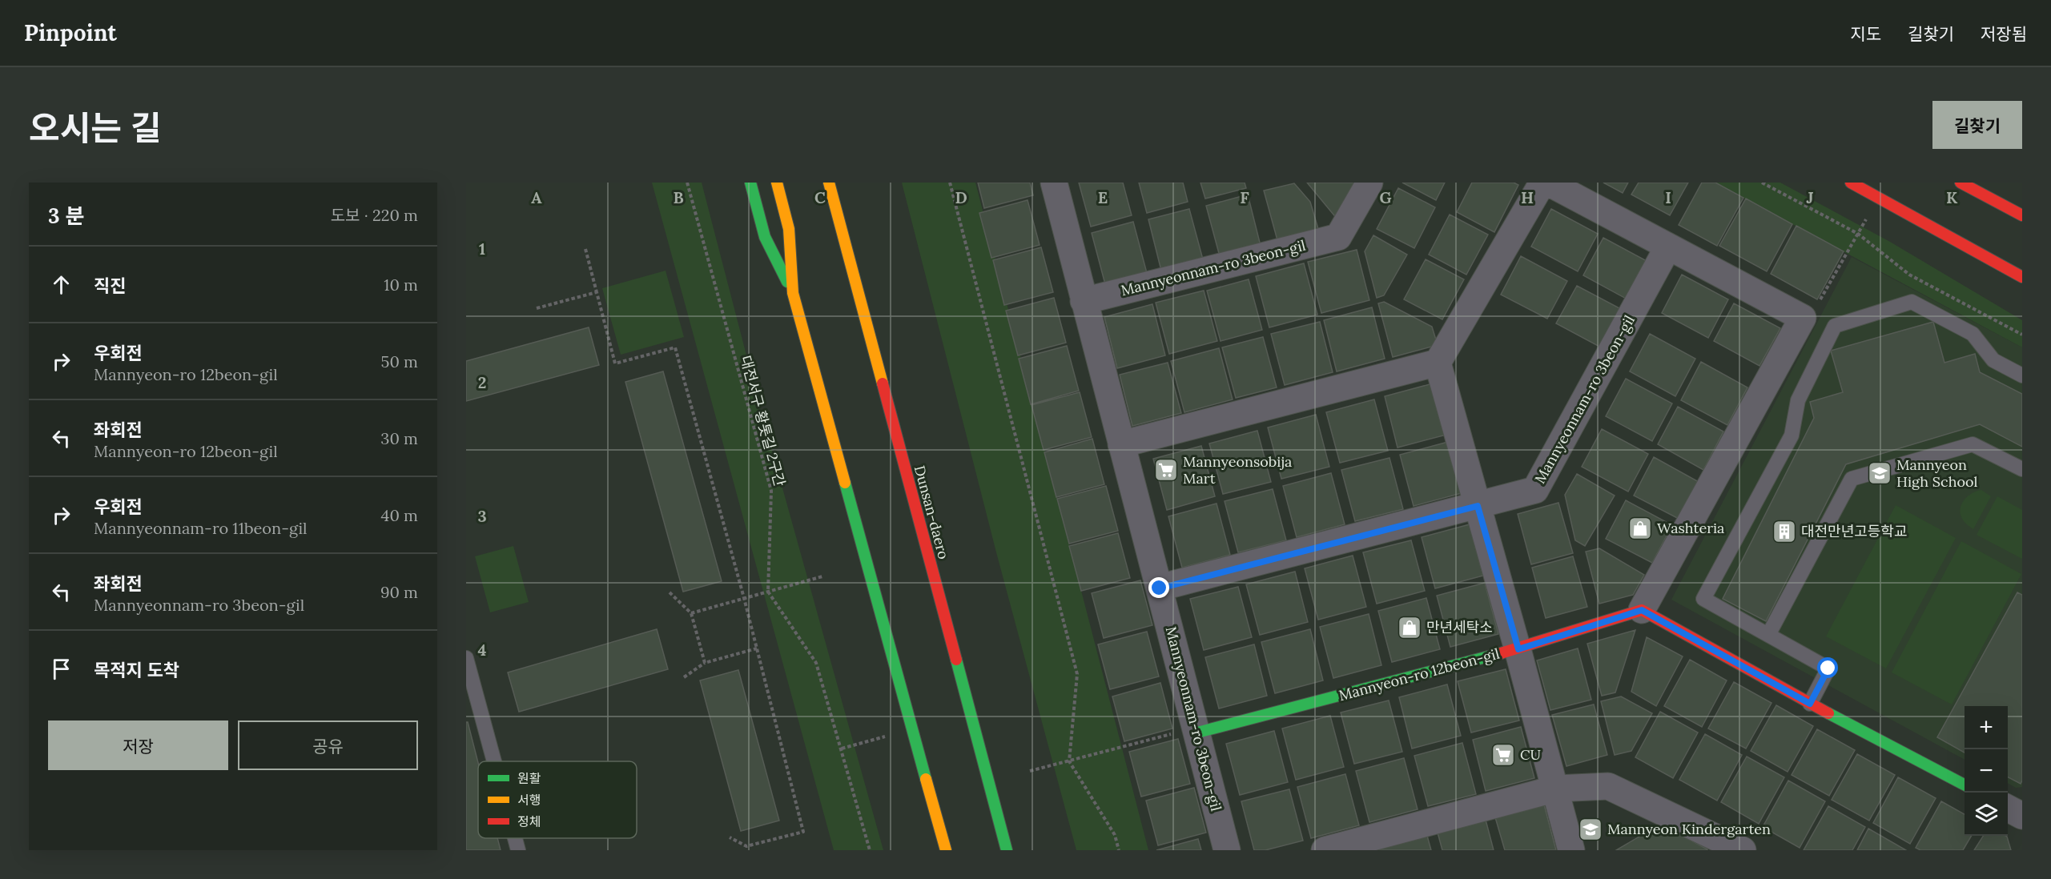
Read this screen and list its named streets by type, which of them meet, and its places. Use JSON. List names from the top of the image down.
{
  "streets": {
    "main road": ["Dunsan-daero", "Mannyeon-ro 12beon-gil"],
    "street": ["Mannyeonnam-ro 3beon-gil"],
    "path": ["대전서구 황톳길 2구간"]
  },
  "crossings": [
    ["Mannyeonnam-ro 3beon-gil", "Mannyeon-ro 12beon-gil"]
  ],
  "places": {
    "supermarket": ["Mannyeonsobija Mart", "CU"],
    "school or university": ["Mannyeon High School", "Mannyeon Kindergarten"],
    "shop": ["Washteria", "만년세탁소"],
    "building": ["대전만년고등학교"]
  },
  "legend": ["원활", "서행", "정체"],
  "page": {
    "header": "Pinpoint",
    "nav": ["지도", "길찾기", "저장됨"],
    "title": "오시는 길",
    "buttons": [
      "길찾기",
      ["저장", "공유"]
    ],
    "heading": ["3 분", "도보 · 220 m"],
    "list": [
      ["직진", "10 m"],
      ["우회전", "Mannyeon-ro 12beon-gil", "50 m"],
      ["좌회전", "Mannyeon-ro 12beon-gil", "30 m"],
      ["우회전", "Mannyeonnam-ro 11beon-gil", "40 m"],
      ["좌회전", "Mannyeonnam-ro 3beon-gil", "90 m"],
      "목적지 도착"
    ],
    "map_buttons": ["+", "−"]
  },
  "grid": {
    "columns": [
      "A",
      "B",
      "C",
      "D",
      "E",
      "F",
      "G",
      "H",
      "I",
      "J",
      "K"
    ],
    "rows": [
      "1",
      "2",
      "3",
      "4"
    ]
  }
}
